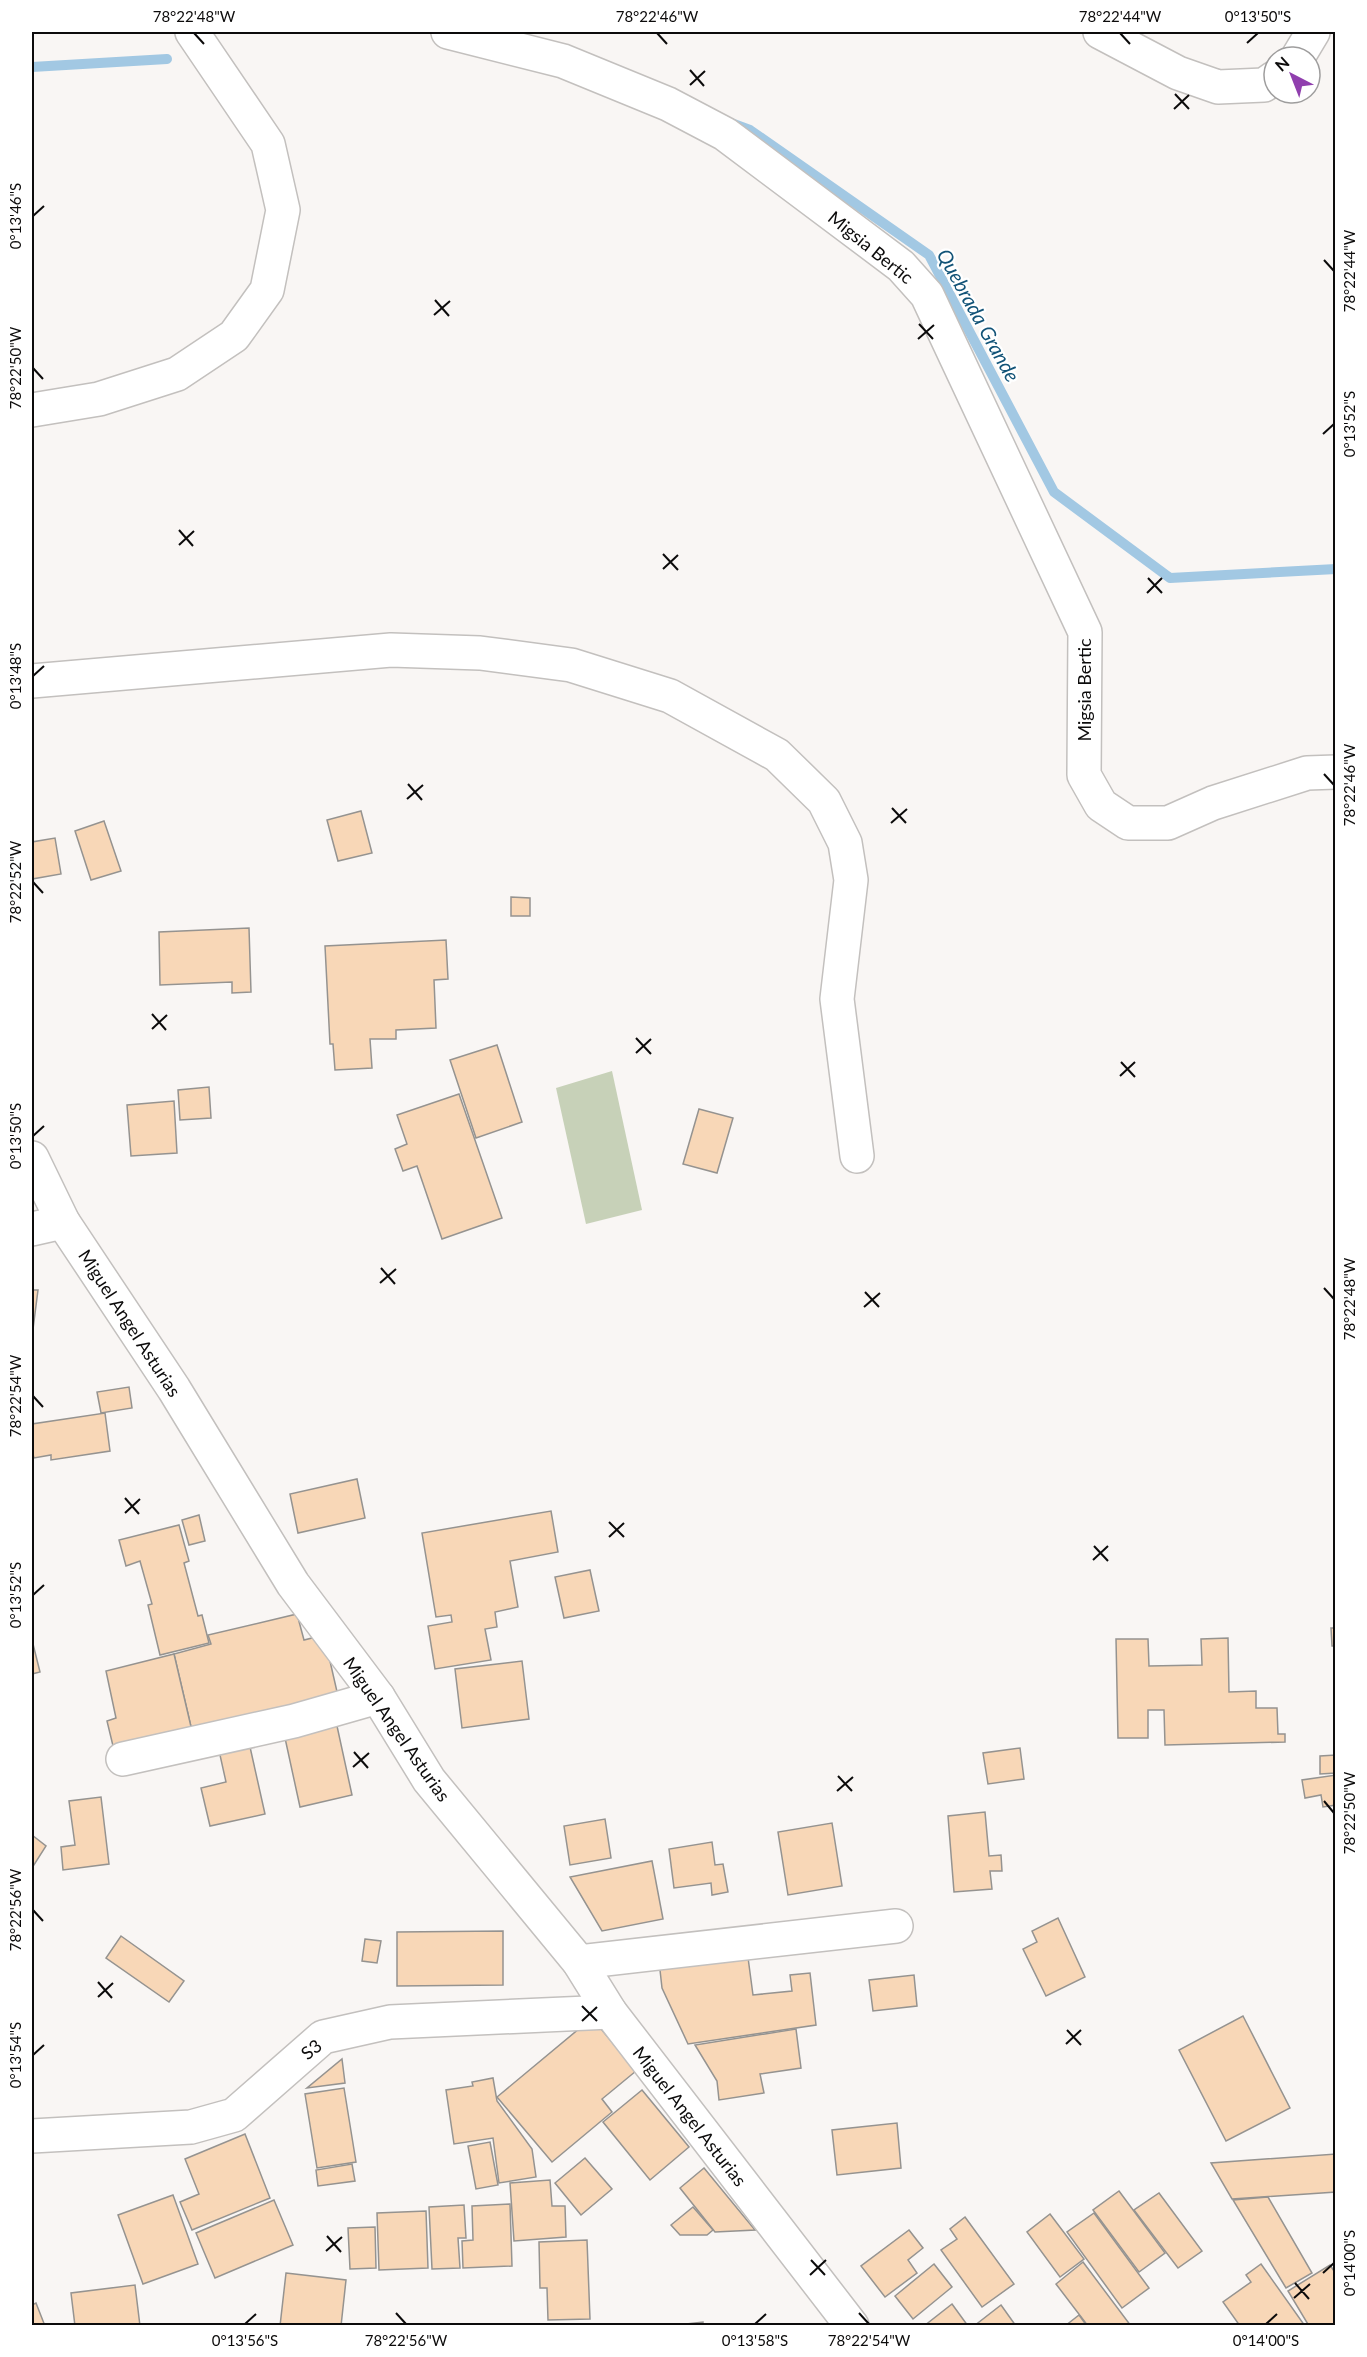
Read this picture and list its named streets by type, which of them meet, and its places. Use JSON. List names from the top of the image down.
{
  "streets": {
    "street": ["Migsia Bertic", "Miguel Angel Asturias", "S3"]
  },
  "crossings": [
    ["Miguel Angel Asturias", "S3"]
  ],
  "water": ["Quebrada Grande"],
  "north": "top left",
  "coordinates": [
    "78°22'48\"W",
    "78°22'46\"W",
    "78°22'44\"W",
    "0°13'50\"S",
    "0°13'46\"S",
    "78°22'50\"W",
    "0°13'52\"S",
    "0°13'48\"S",
    "78°22'52\"W",
    "78°22'54\"W",
    "78°22'56\"W",
    "0°13'54\"S",
    "0°14'00\"S",
    "0°13'56\"S",
    "0°13'58\"S"
  ]
}
